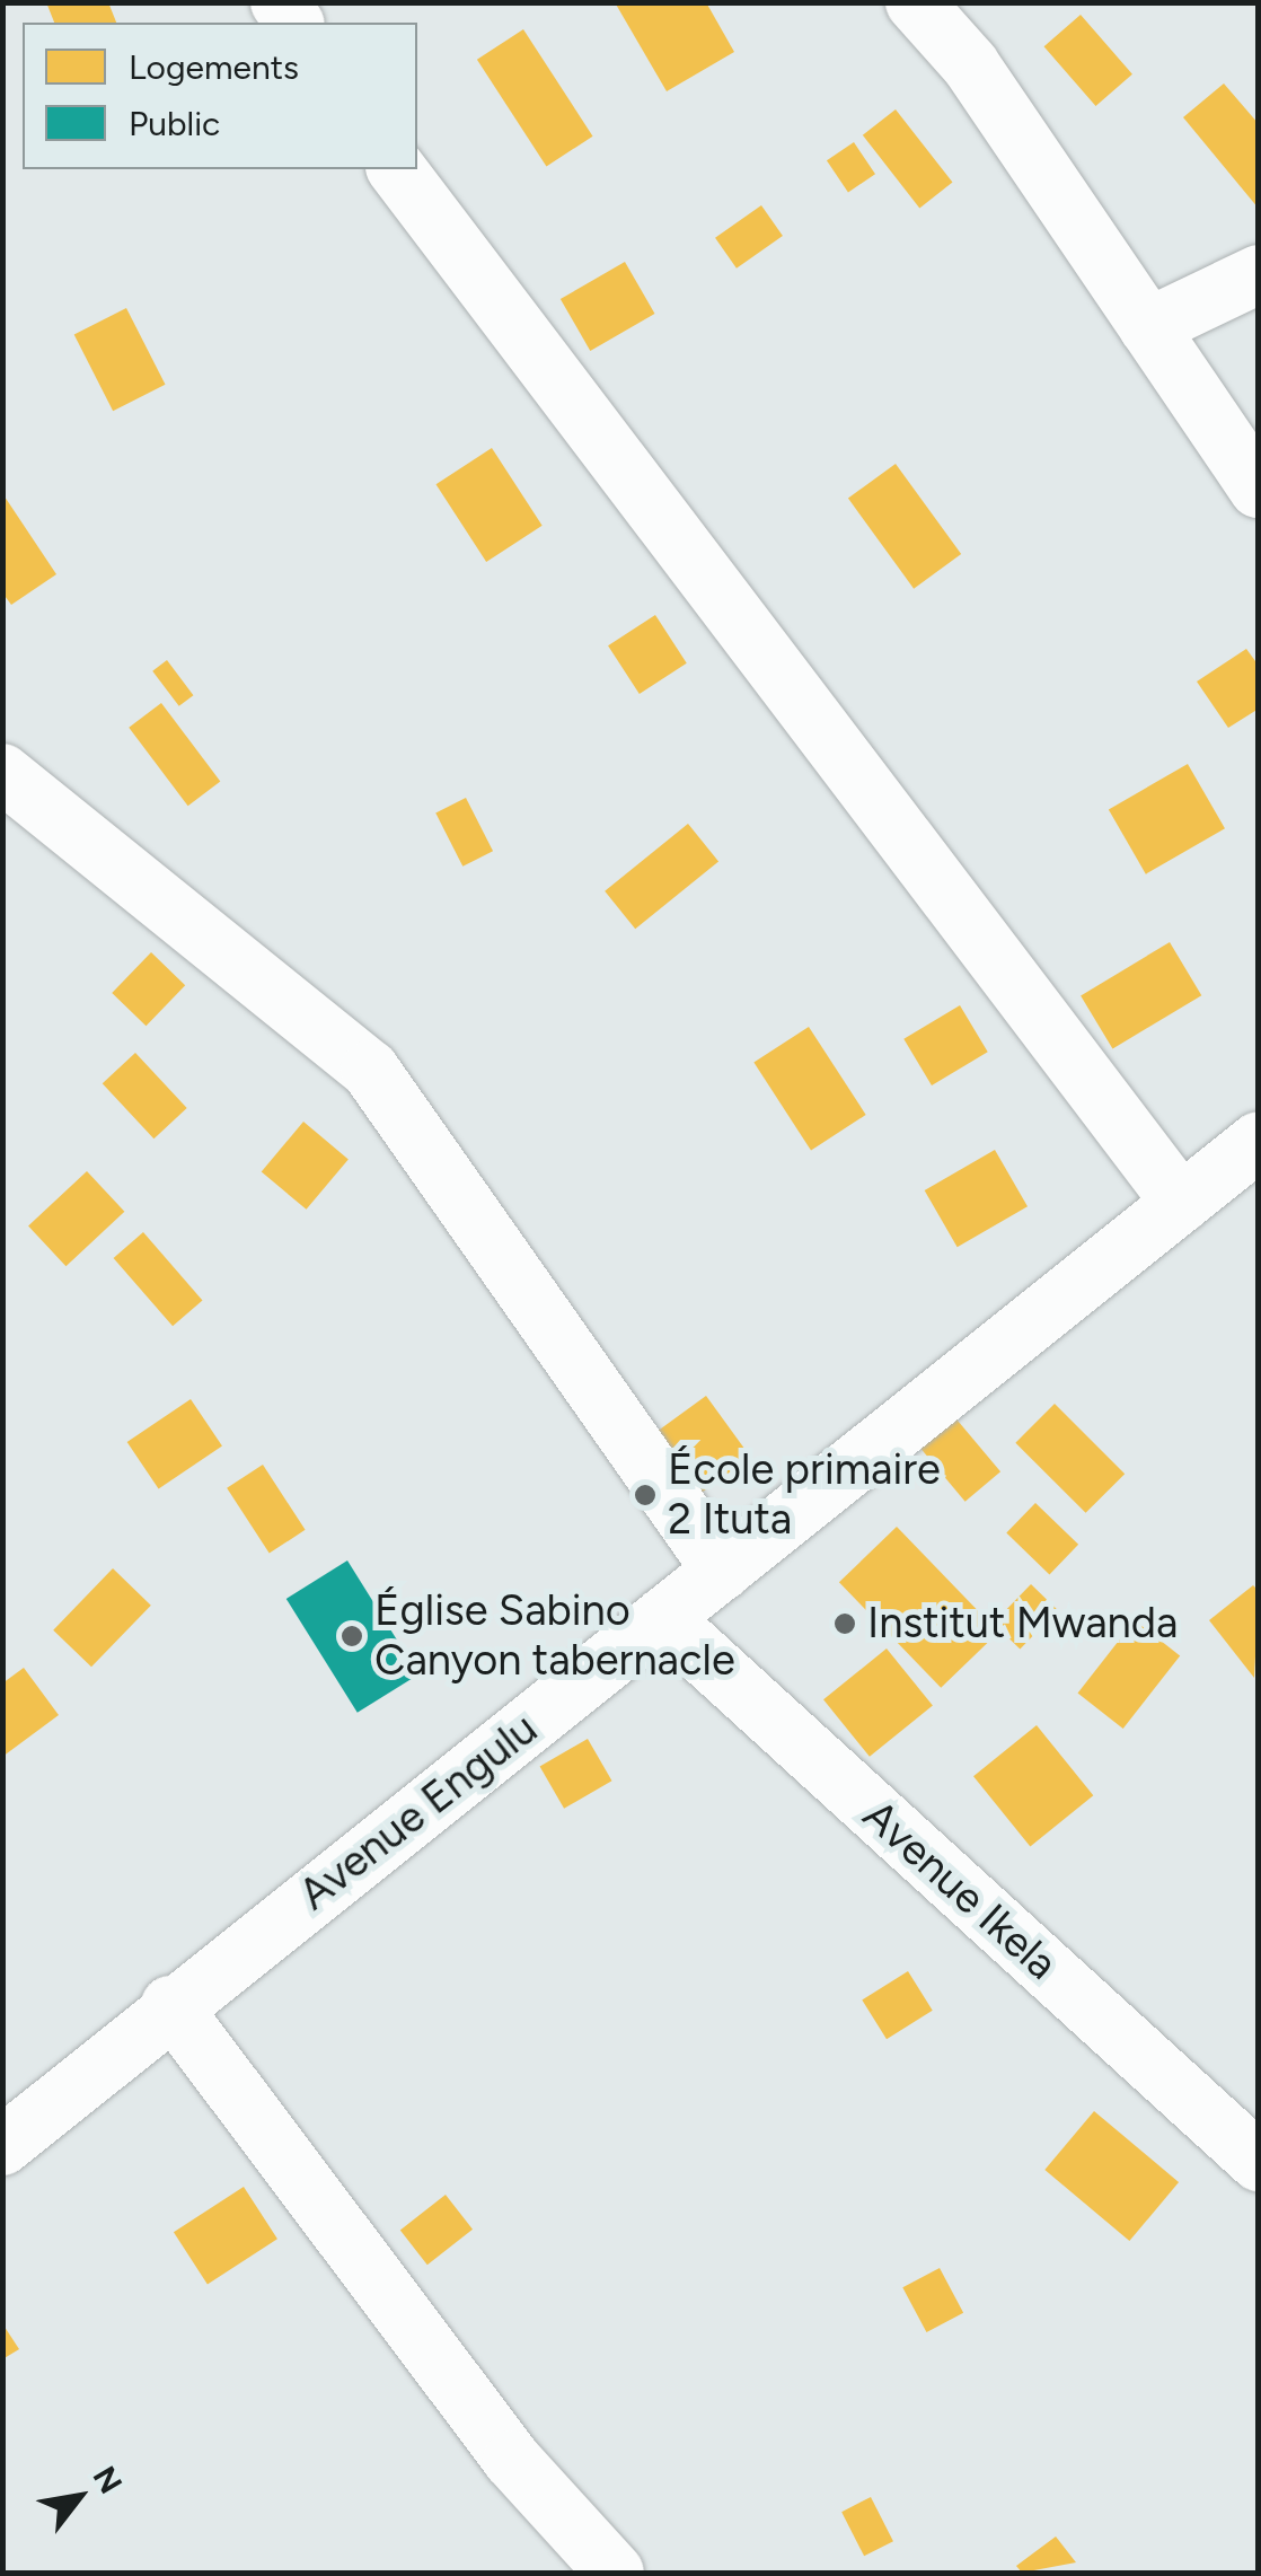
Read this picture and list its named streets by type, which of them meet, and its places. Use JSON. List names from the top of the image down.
{
  "streets": {
    "street": ["Avenue Engulu", "Avenue Ikela"]
  },
  "crossings": [
    ["Avenue Engulu", "Avenue Ikela"]
  ],
  "places": ["École primaire 2 Ituta", "Institut Mwanda", "Église Sabino Canyon tabernacle"],
  "legend": ["Logements", "Public"],
  "north": "top right"
}
